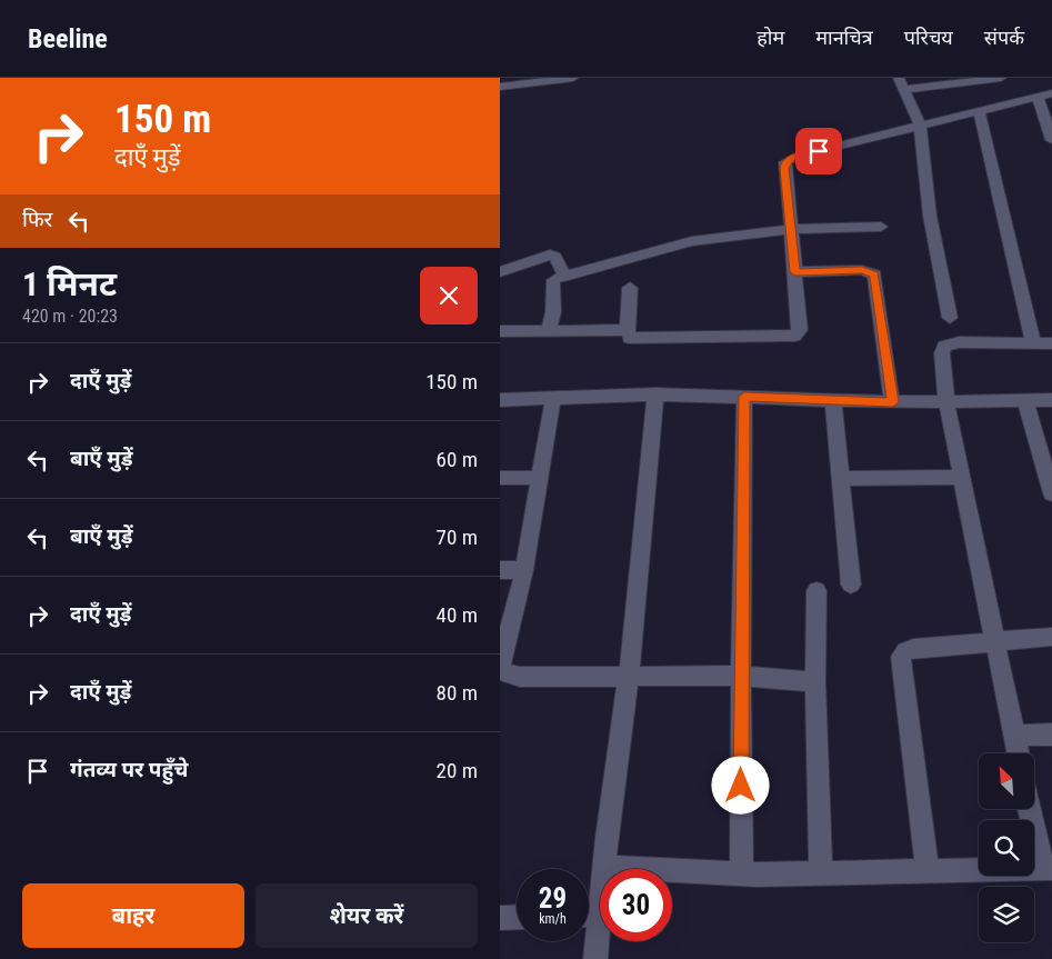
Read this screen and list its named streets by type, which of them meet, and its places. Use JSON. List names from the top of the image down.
{
  "north": "top left",
  "page": {
    "header": "Beeline",
    "nav": [
      "होम",
      "मानचित्र",
      "परिचय",
      "संपर्क"
    ],
    "turn": ["150 m", "दाएँ मुड़ें"],
    "then": "फिर",
    "heading": ["1 मिनट", "420 m · 20:23"],
    "list": [
      {
        "name": "दाएँ मुड़ें",
        "value": "150 m"
      },
      {
        "name": "बाएँ मुड़ें",
        "value": "60 m"
      },
      {
        "name": "बाएँ मुड़ें",
        "value": "70 m"
      },
      {
        "name": "दाएँ मुड़ें",
        "value": "40 m"
      },
      {
        "name": "दाएँ मुड़ें",
        "value": "80 m"
      },
      {
        "name": "गंतव्य पर पहुँचे",
        "value": "20 m"
      }
    ],
    "speed": "29 km/h",
    "limit": "30",
    "buttons": ["बाहर", "शेयर करें"]
  }
}
